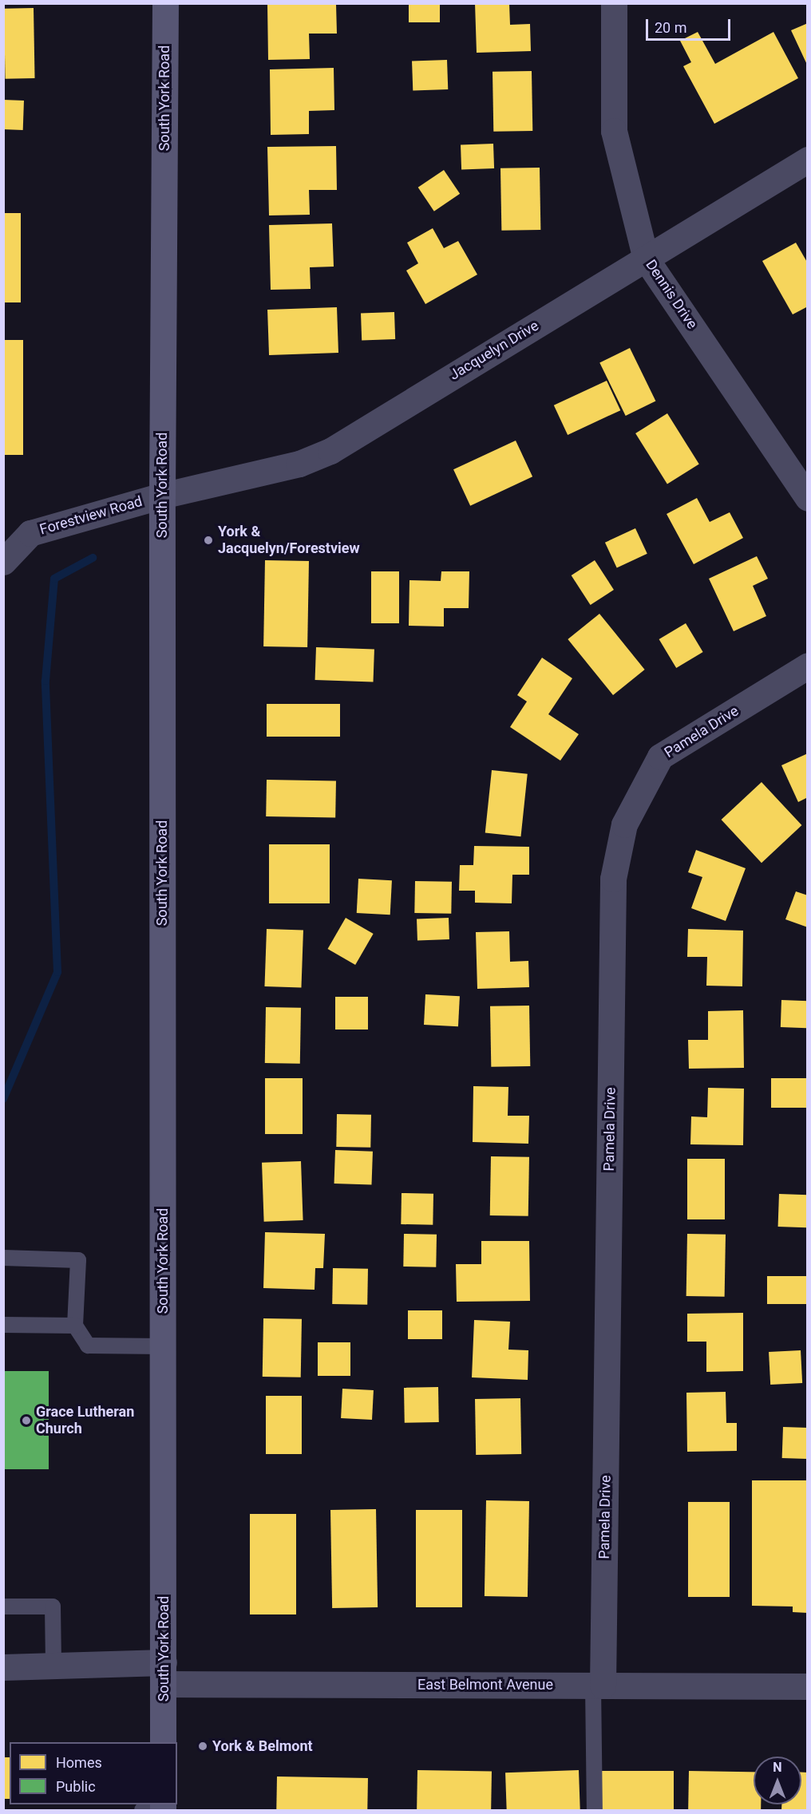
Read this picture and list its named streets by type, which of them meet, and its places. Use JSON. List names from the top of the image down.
{
  "streets": {
    "main road": ["South York Road"],
    "street": [
      "Dennis Drive",
      "Jacquelyn Drive",
      "Forestview Road",
      "Pamela Drive",
      "East Belmont Avenue"
    ]
  },
  "crossings": [
    ["South York Road", "Jacquelyn Drive"],
    ["South York Road", "Forestview Road"],
    ["South York Road", "East Belmont Avenue"],
    ["Dennis Drive", "Jacquelyn Drive"],
    ["Jacquelyn Drive", "Forestview Road"],
    ["Pamela Drive", "East Belmont Avenue"]
  ],
  "places": ["York & Jacquelyn/Forestview", "Grace Lutheran Church", "York & Belmont"],
  "legend": ["Homes", "Public"],
  "scale_bar": "20 m",
  "north": "top"
}
